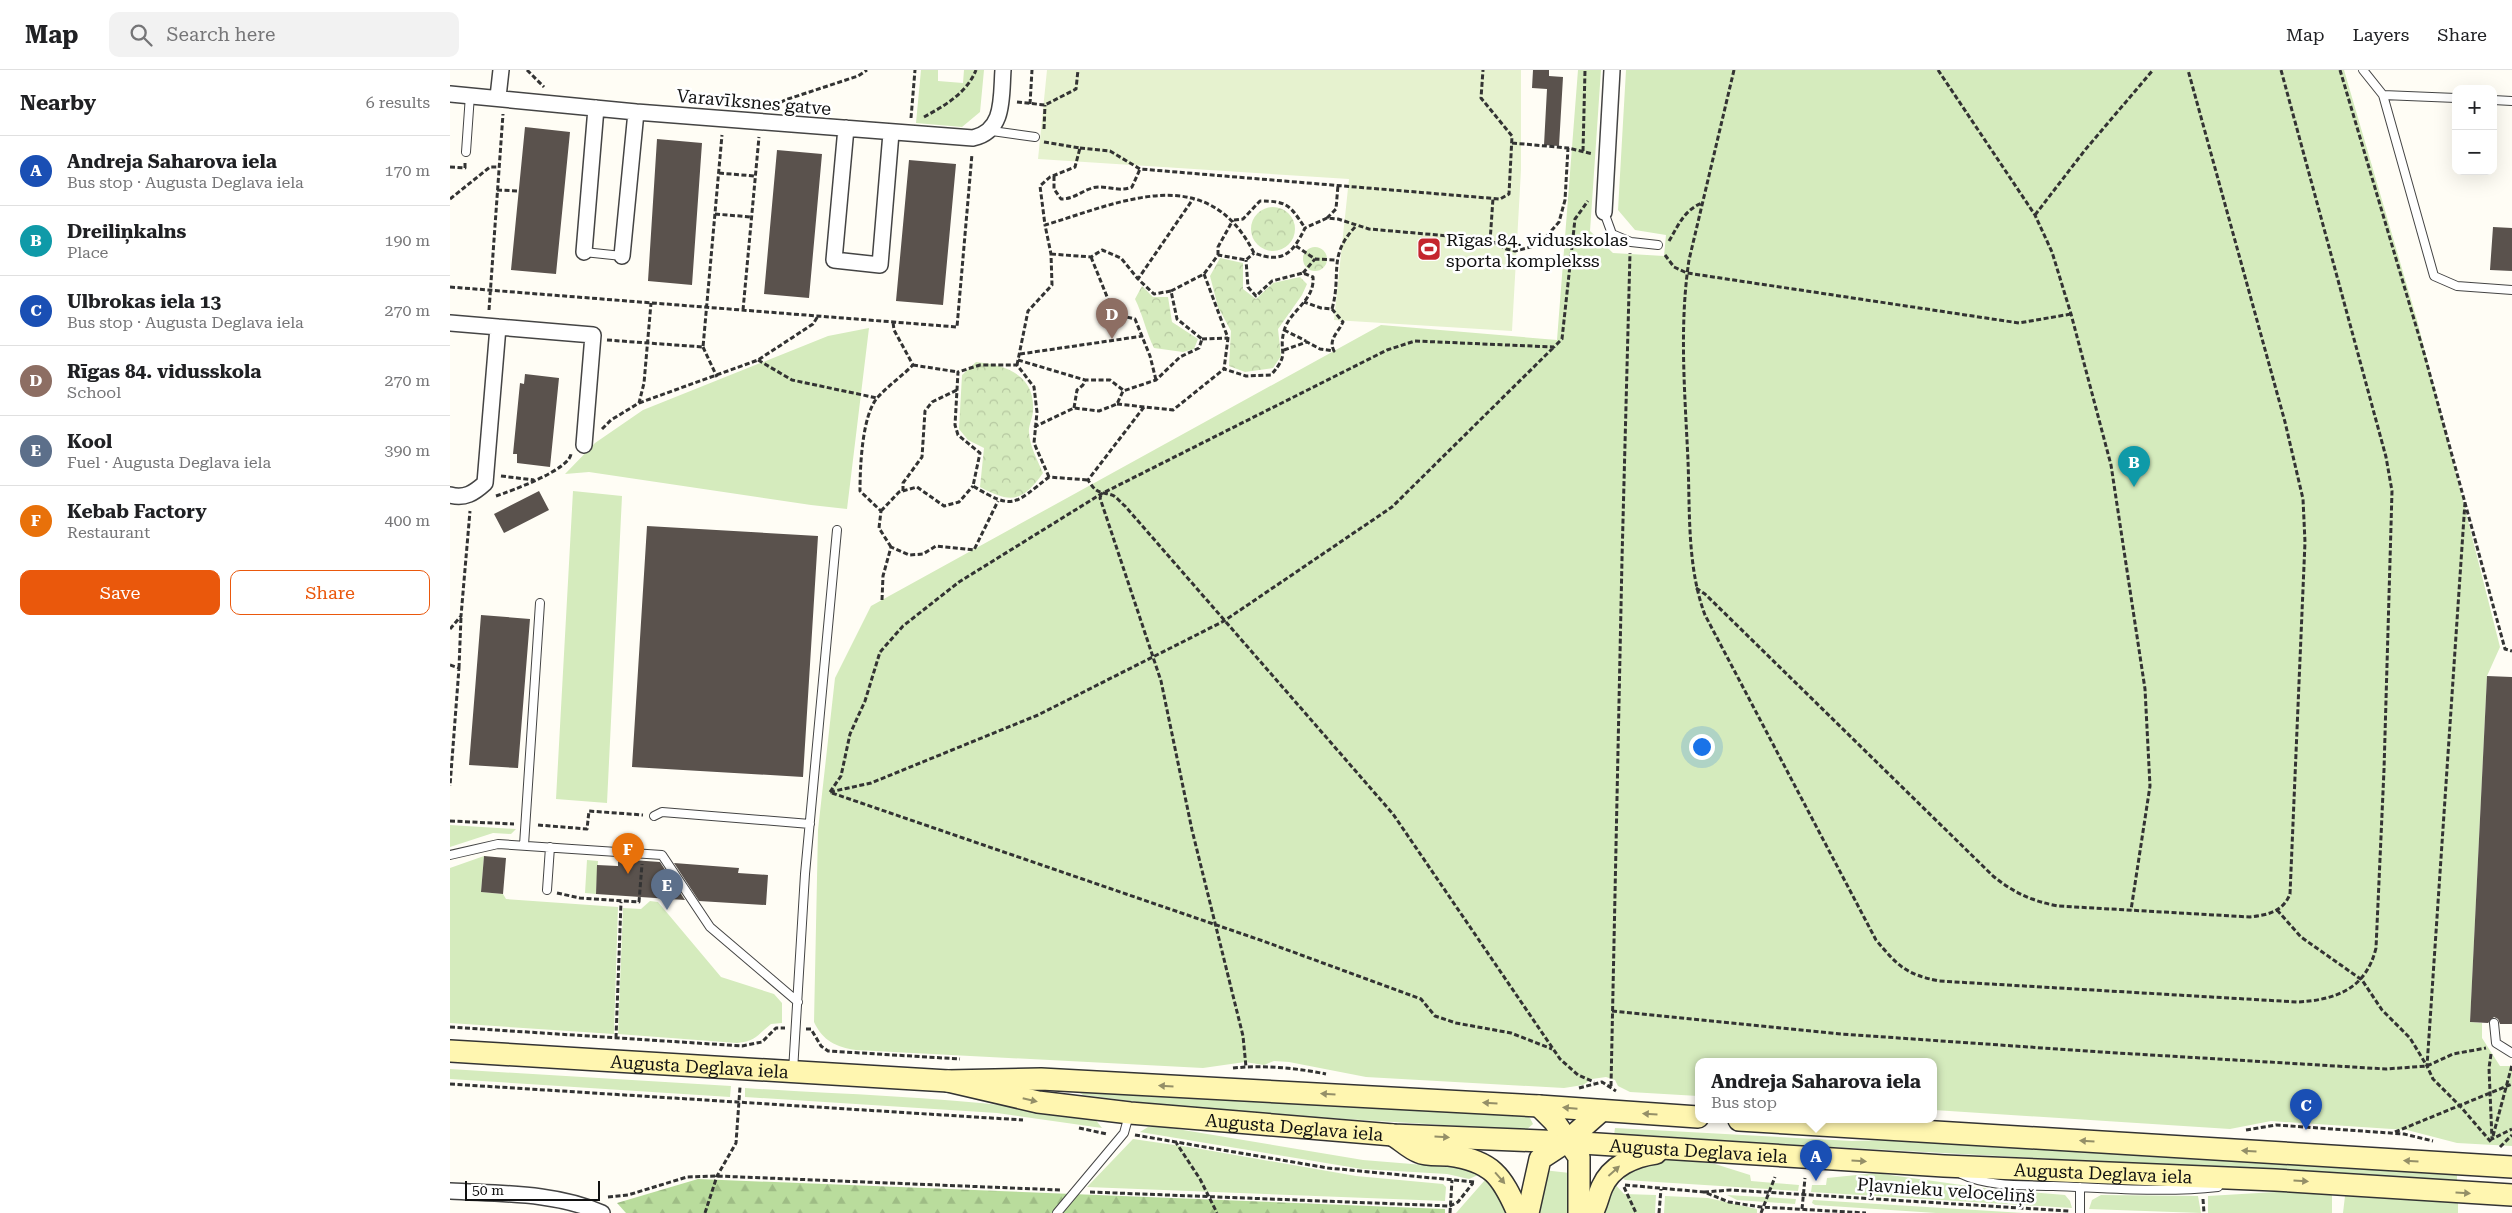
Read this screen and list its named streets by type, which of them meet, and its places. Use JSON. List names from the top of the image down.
{
  "streets": {
    "main road": ["Augusta Deglava iela"],
    "street": ["Varavīksnes gatve"],
    "path": ["Pļavnieku veloceliņš"]
  },
  "places": {
    "sports": ["Rīgas 84. vidusskolas sporta komplekss"]
  },
  "scale_bar": "50 m",
  "page": {
    "header": "Map",
    "search": "Search here",
    "nav": ["Map", "Layers", "Share"],
    "heading": ["Nearby", "6 results"],
    "map_buttons": ["+", "−"],
    "list": [
      {
        "mark": "A",
        "name": "Andreja Saharova iela",
        "note": "Bus stop · Augusta Deglava iela",
        "value": "170 m"
      },
      {
        "mark": "B",
        "name": "Dreiliņkalns",
        "note": "Place",
        "value": "190 m"
      },
      {
        "mark": "C",
        "name": "Ulbrokas iela 13",
        "note": "Bus stop · Augusta Deglava iela",
        "value": "270 m"
      },
      {
        "mark": "D",
        "name": "Rīgas 84. vidusskola",
        "note": "School",
        "value": "270 m"
      },
      {
        "mark": "E",
        "name": "Kool",
        "note": "Fuel · Augusta Deglava iela",
        "value": "390 m"
      },
      {
        "mark": "F",
        "name": "Kebab Factory",
        "note": "Restaurant",
        "value": "400 m"
      }
    ],
    "pins": [
      "D",
      "B",
      "F",
      "E",
      "C",
      "A"
    ],
    "buttons": ["Save", "Share"],
    "popup": ["Andreja Saharova iela", "Bus stop"],
    "scale": "50 m"
  }
}
